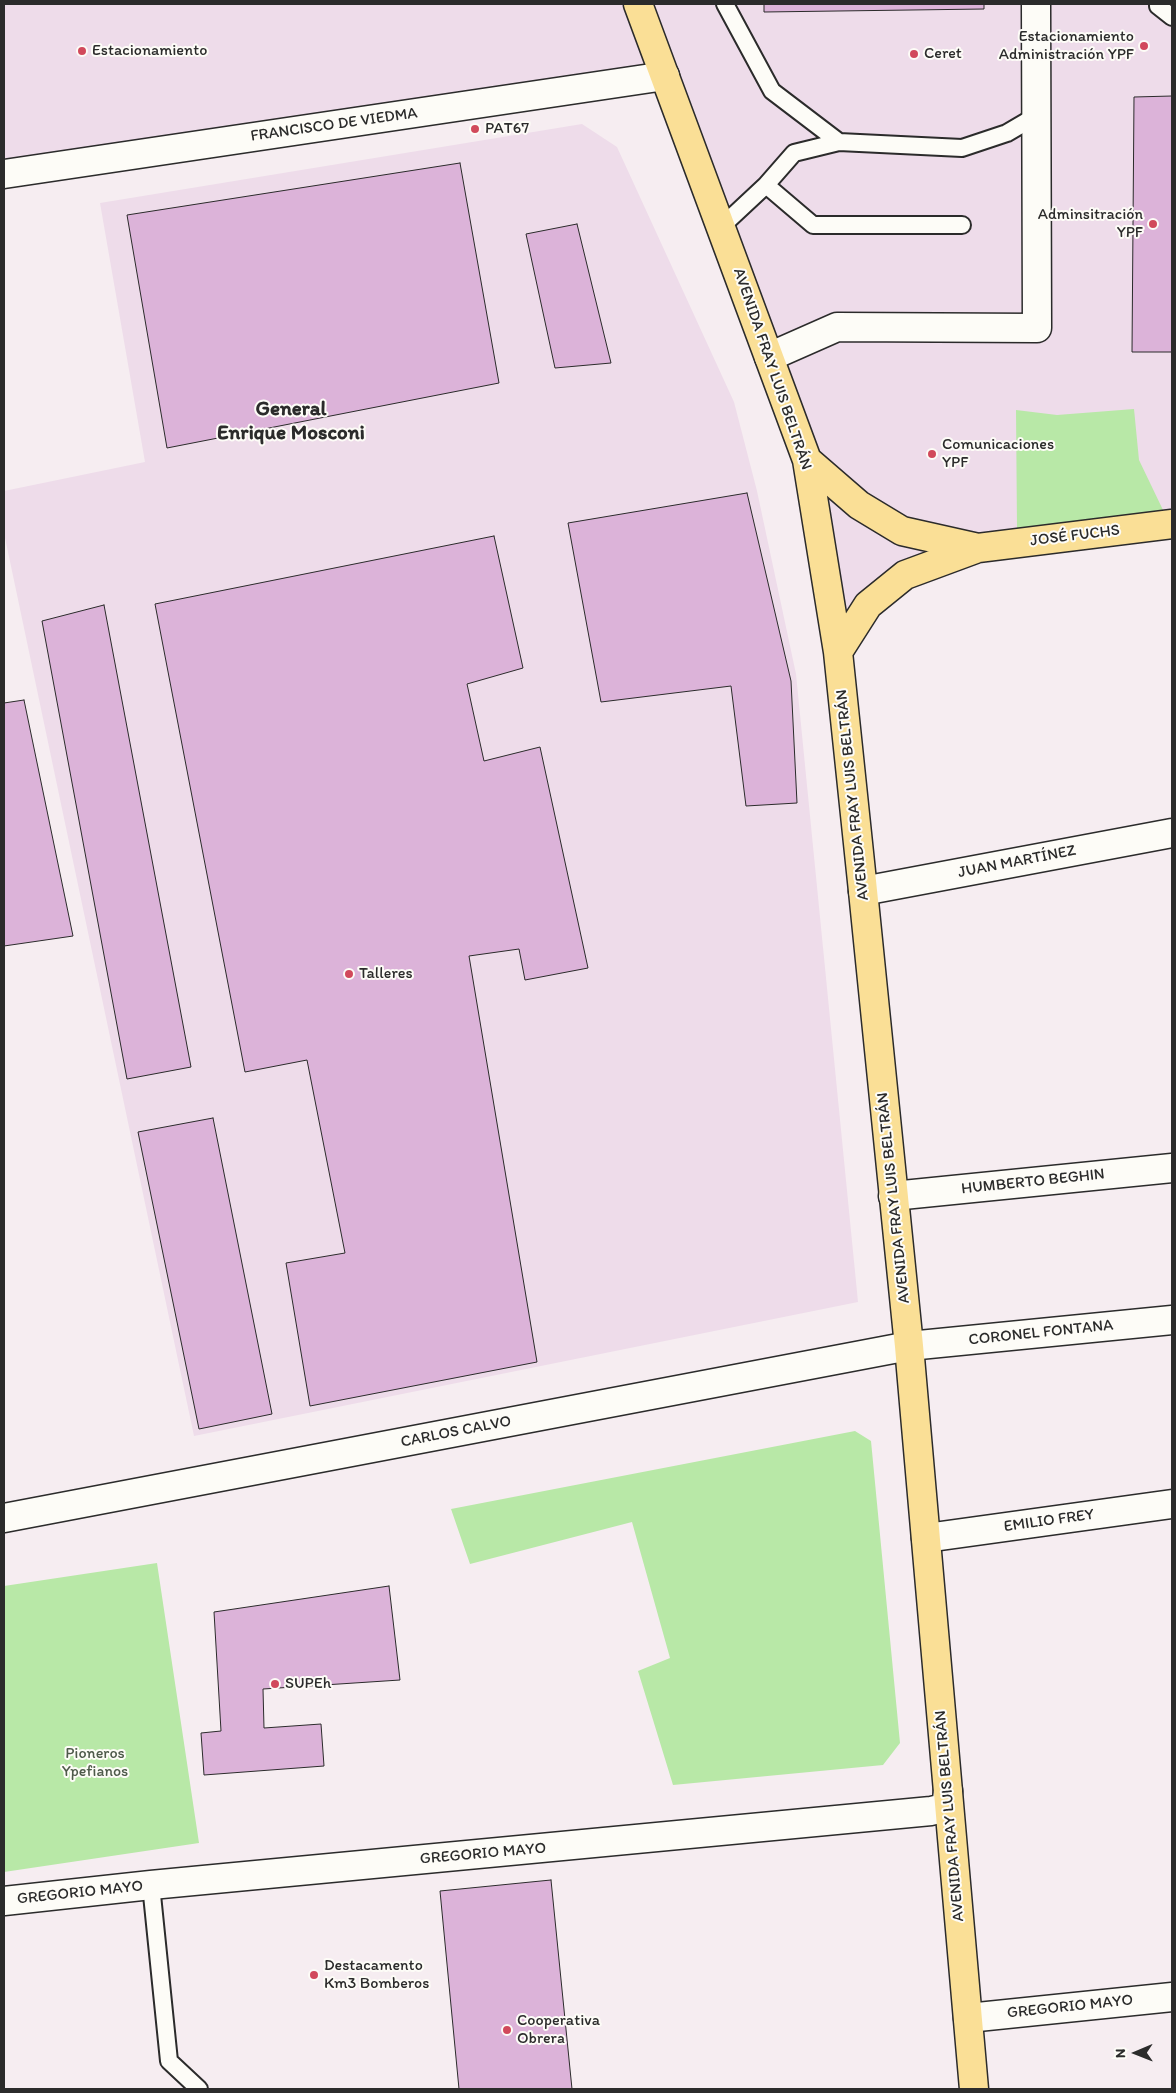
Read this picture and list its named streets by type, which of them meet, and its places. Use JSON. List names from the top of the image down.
{
  "streets": {
    "main road": ["AVENIDA FRAY LUIS BELTRÁN", "JOSÉ FUCHS"],
    "street": [
      "FRANCISCO DE VIEDMA",
      "JUAN MARTÍNEZ",
      "HUMBERTO BEGHIN",
      "CORONEL FONTANA",
      "CARLOS CALVO",
      "EMILIO FREY",
      "GREGORIO MAYO"
    ]
  },
  "crossings": [
    ["FRANCISCO DE VIEDMA", "AVENIDA FRAY LUIS BELTRÁN"],
    ["AVENIDA FRAY LUIS BELTRÁN", "JOSÉ FUCHS"],
    ["AVENIDA FRAY LUIS BELTRÁN", "JUAN MARTÍNEZ"],
    ["AVENIDA FRAY LUIS BELTRÁN", "HUMBERTO BEGHIN"],
    ["AVENIDA FRAY LUIS BELTRÁN", "CORONEL FONTANA"],
    ["AVENIDA FRAY LUIS BELTRÁN", "CARLOS CALVO"],
    ["AVENIDA FRAY LUIS BELTRÁN", "EMILIO FREY"],
    ["AVENIDA FRAY LUIS BELTRÁN", "GREGORIO MAYO"],
    ["CORONEL FONTANA", "CARLOS CALVO"]
  ],
  "districts": ["General Enrique Mosconi"],
  "parks": ["Pioneros Ypefianos"],
  "places": [
    "Estacionamiento Administración YPF",
    "Estacionamiento",
    "Ceret",
    "PAT67",
    "Adminsitración YPF",
    "Comunicaciones YPF",
    "Talleres",
    "SUPEh",
    "Destacamento Km3 Bomberos",
    "Cooperativa Obrera"
  ],
  "north": "left"
}
